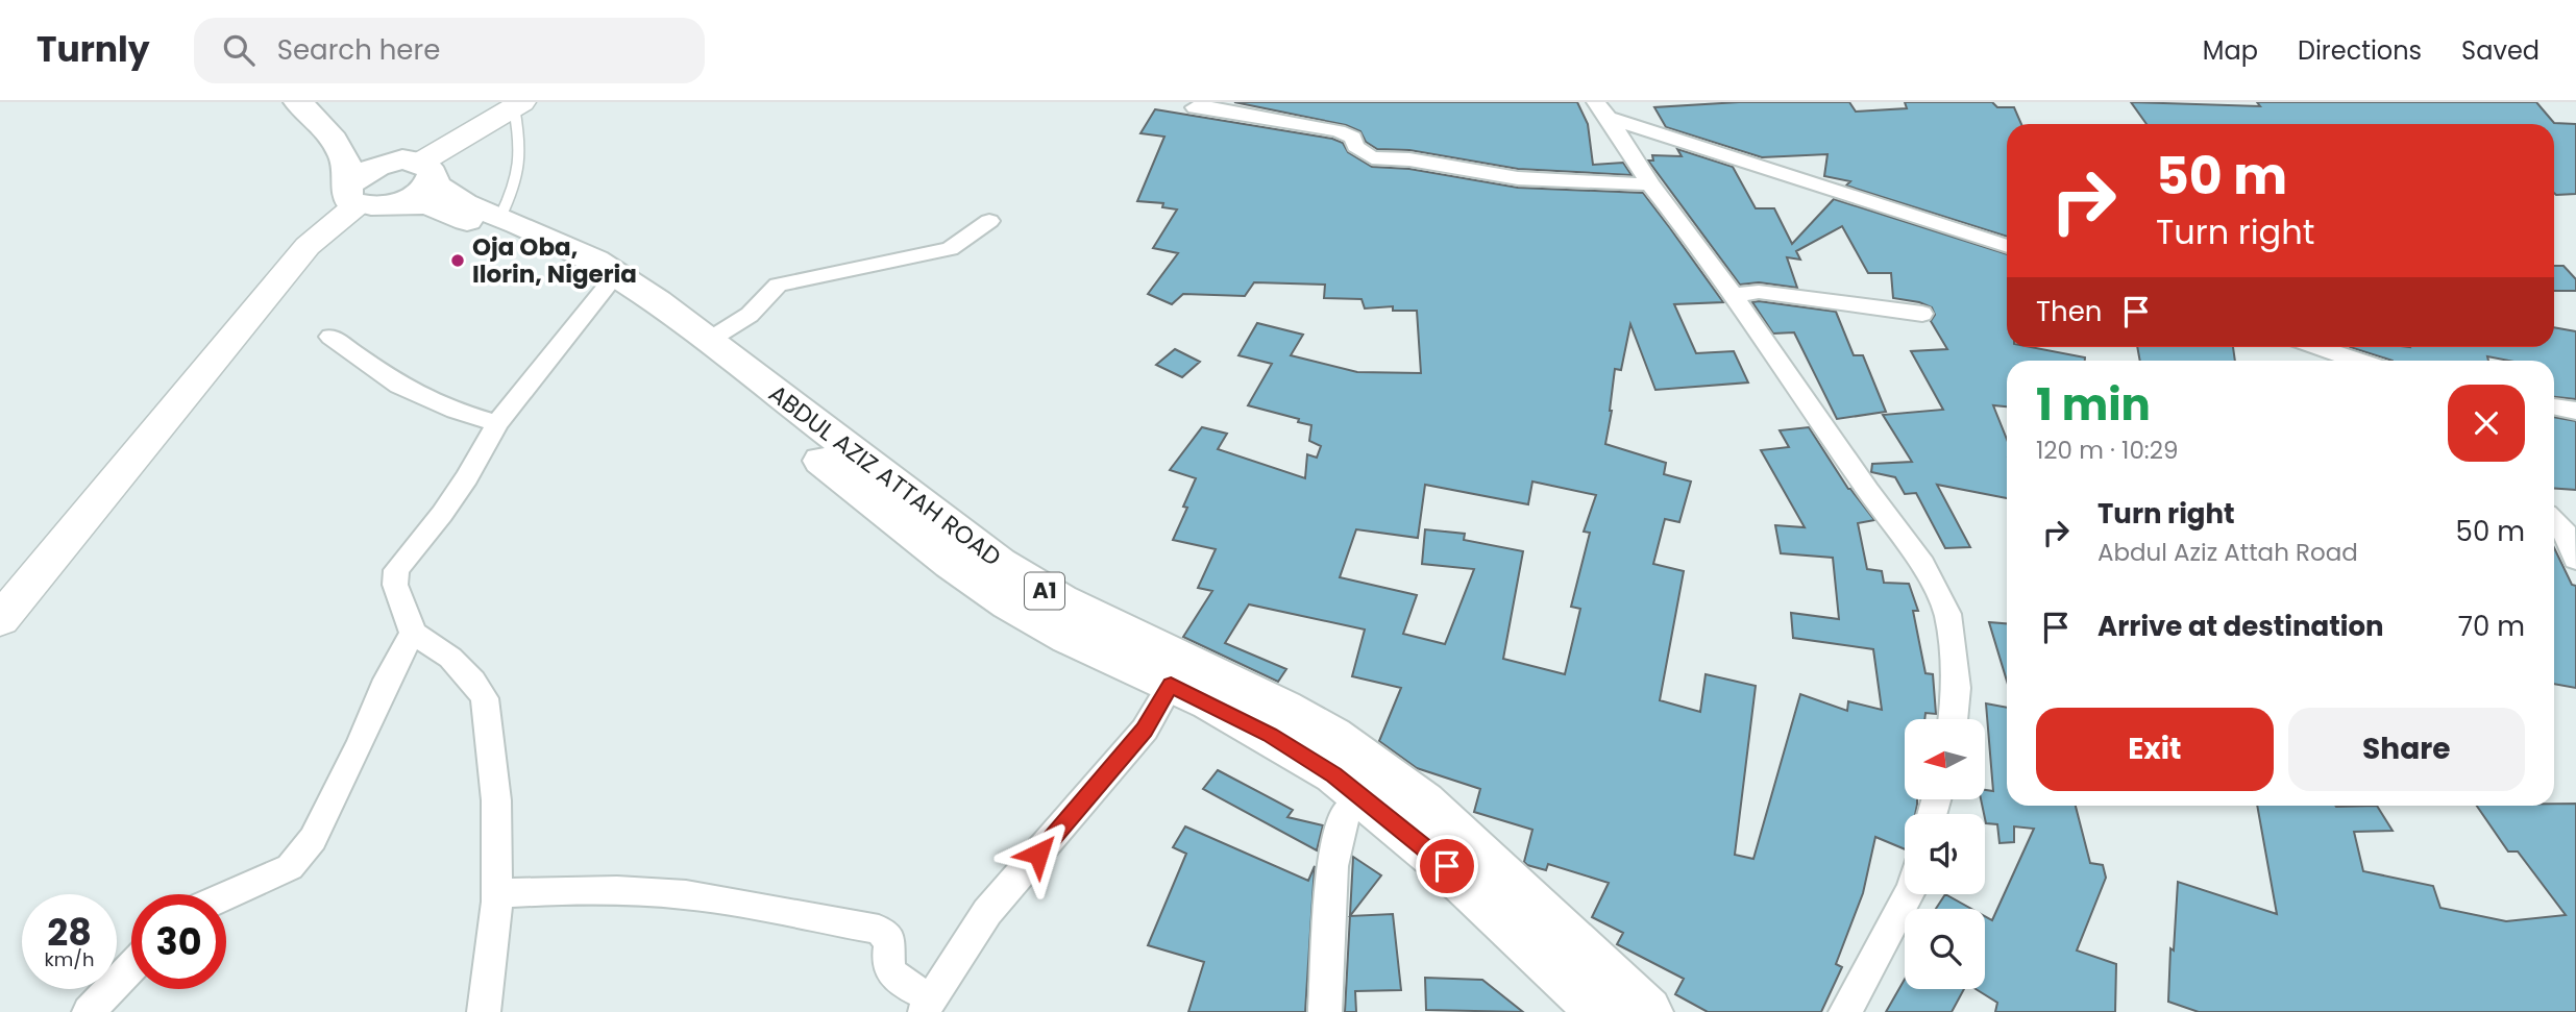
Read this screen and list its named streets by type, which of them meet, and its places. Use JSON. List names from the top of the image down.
{
  "streets": {
    "highway": ["ABDUL AZIZ ATTAH ROAD", "A1"]
  },
  "crossings": [
    ["ABDUL AZIZ ATTAH ROAD", "A1"]
  ],
  "places": ["Oja Oba, Ilorin, Nigeria"],
  "north": "left",
  "page": {
    "header": "Turnly",
    "search": "Search here",
    "nav": ["Map", "Directions", "Saved"],
    "turn": ["50 m", "Turn right"],
    "then": "Then",
    "heading": ["1 min", "120 m · 10:29"],
    "list": [
      {
        "name": "Turn right",
        "note": "Abdul Aziz Attah Road",
        "value": "50 m"
      },
      {
        "name": "Arrive at destination",
        "value": "70 m"
      }
    ],
    "buttons": ["Exit", "Share"],
    "speed": "28 km/h",
    "limit": "30"
  }
}
